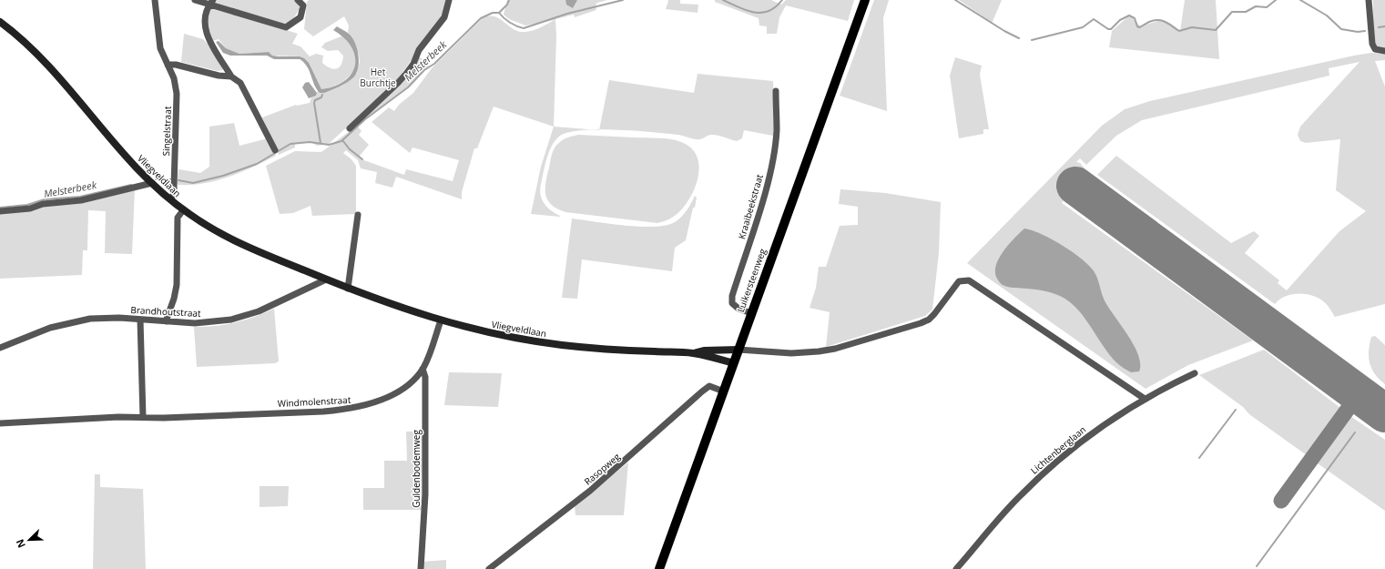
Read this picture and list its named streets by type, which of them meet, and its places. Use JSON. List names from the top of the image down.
{
  "streets": {
    "main road": ["Vliegveldlaan", "Luikersteenweg"],
    "street": [
      "Singelstraat",
      "Kraaibeekstraat",
      "Brandhoutstraat",
      "Windmolenstraat",
      "Lichtenberglaan",
      "Guldenbodemweg",
      "Rasopweg"
    ]
  },
  "crossings": [
    ["Singelstraat", "Vliegveldlaan"],
    ["Vliegveldlaan", "Luikersteenweg"],
    ["Vliegveldlaan", "Brandhoutstraat"],
    ["Vliegveldlaan", "Windmolenstraat"],
    ["Kraaibeekstraat", "Luikersteenweg"],
    ["Luikersteenweg", "Rasopweg"],
    ["Windmolenstraat", "Guldenbodemweg"]
  ],
  "water": ["Melsterbeek"],
  "parks": ["Het Burchtje"],
  "north": "bottom left"
}
